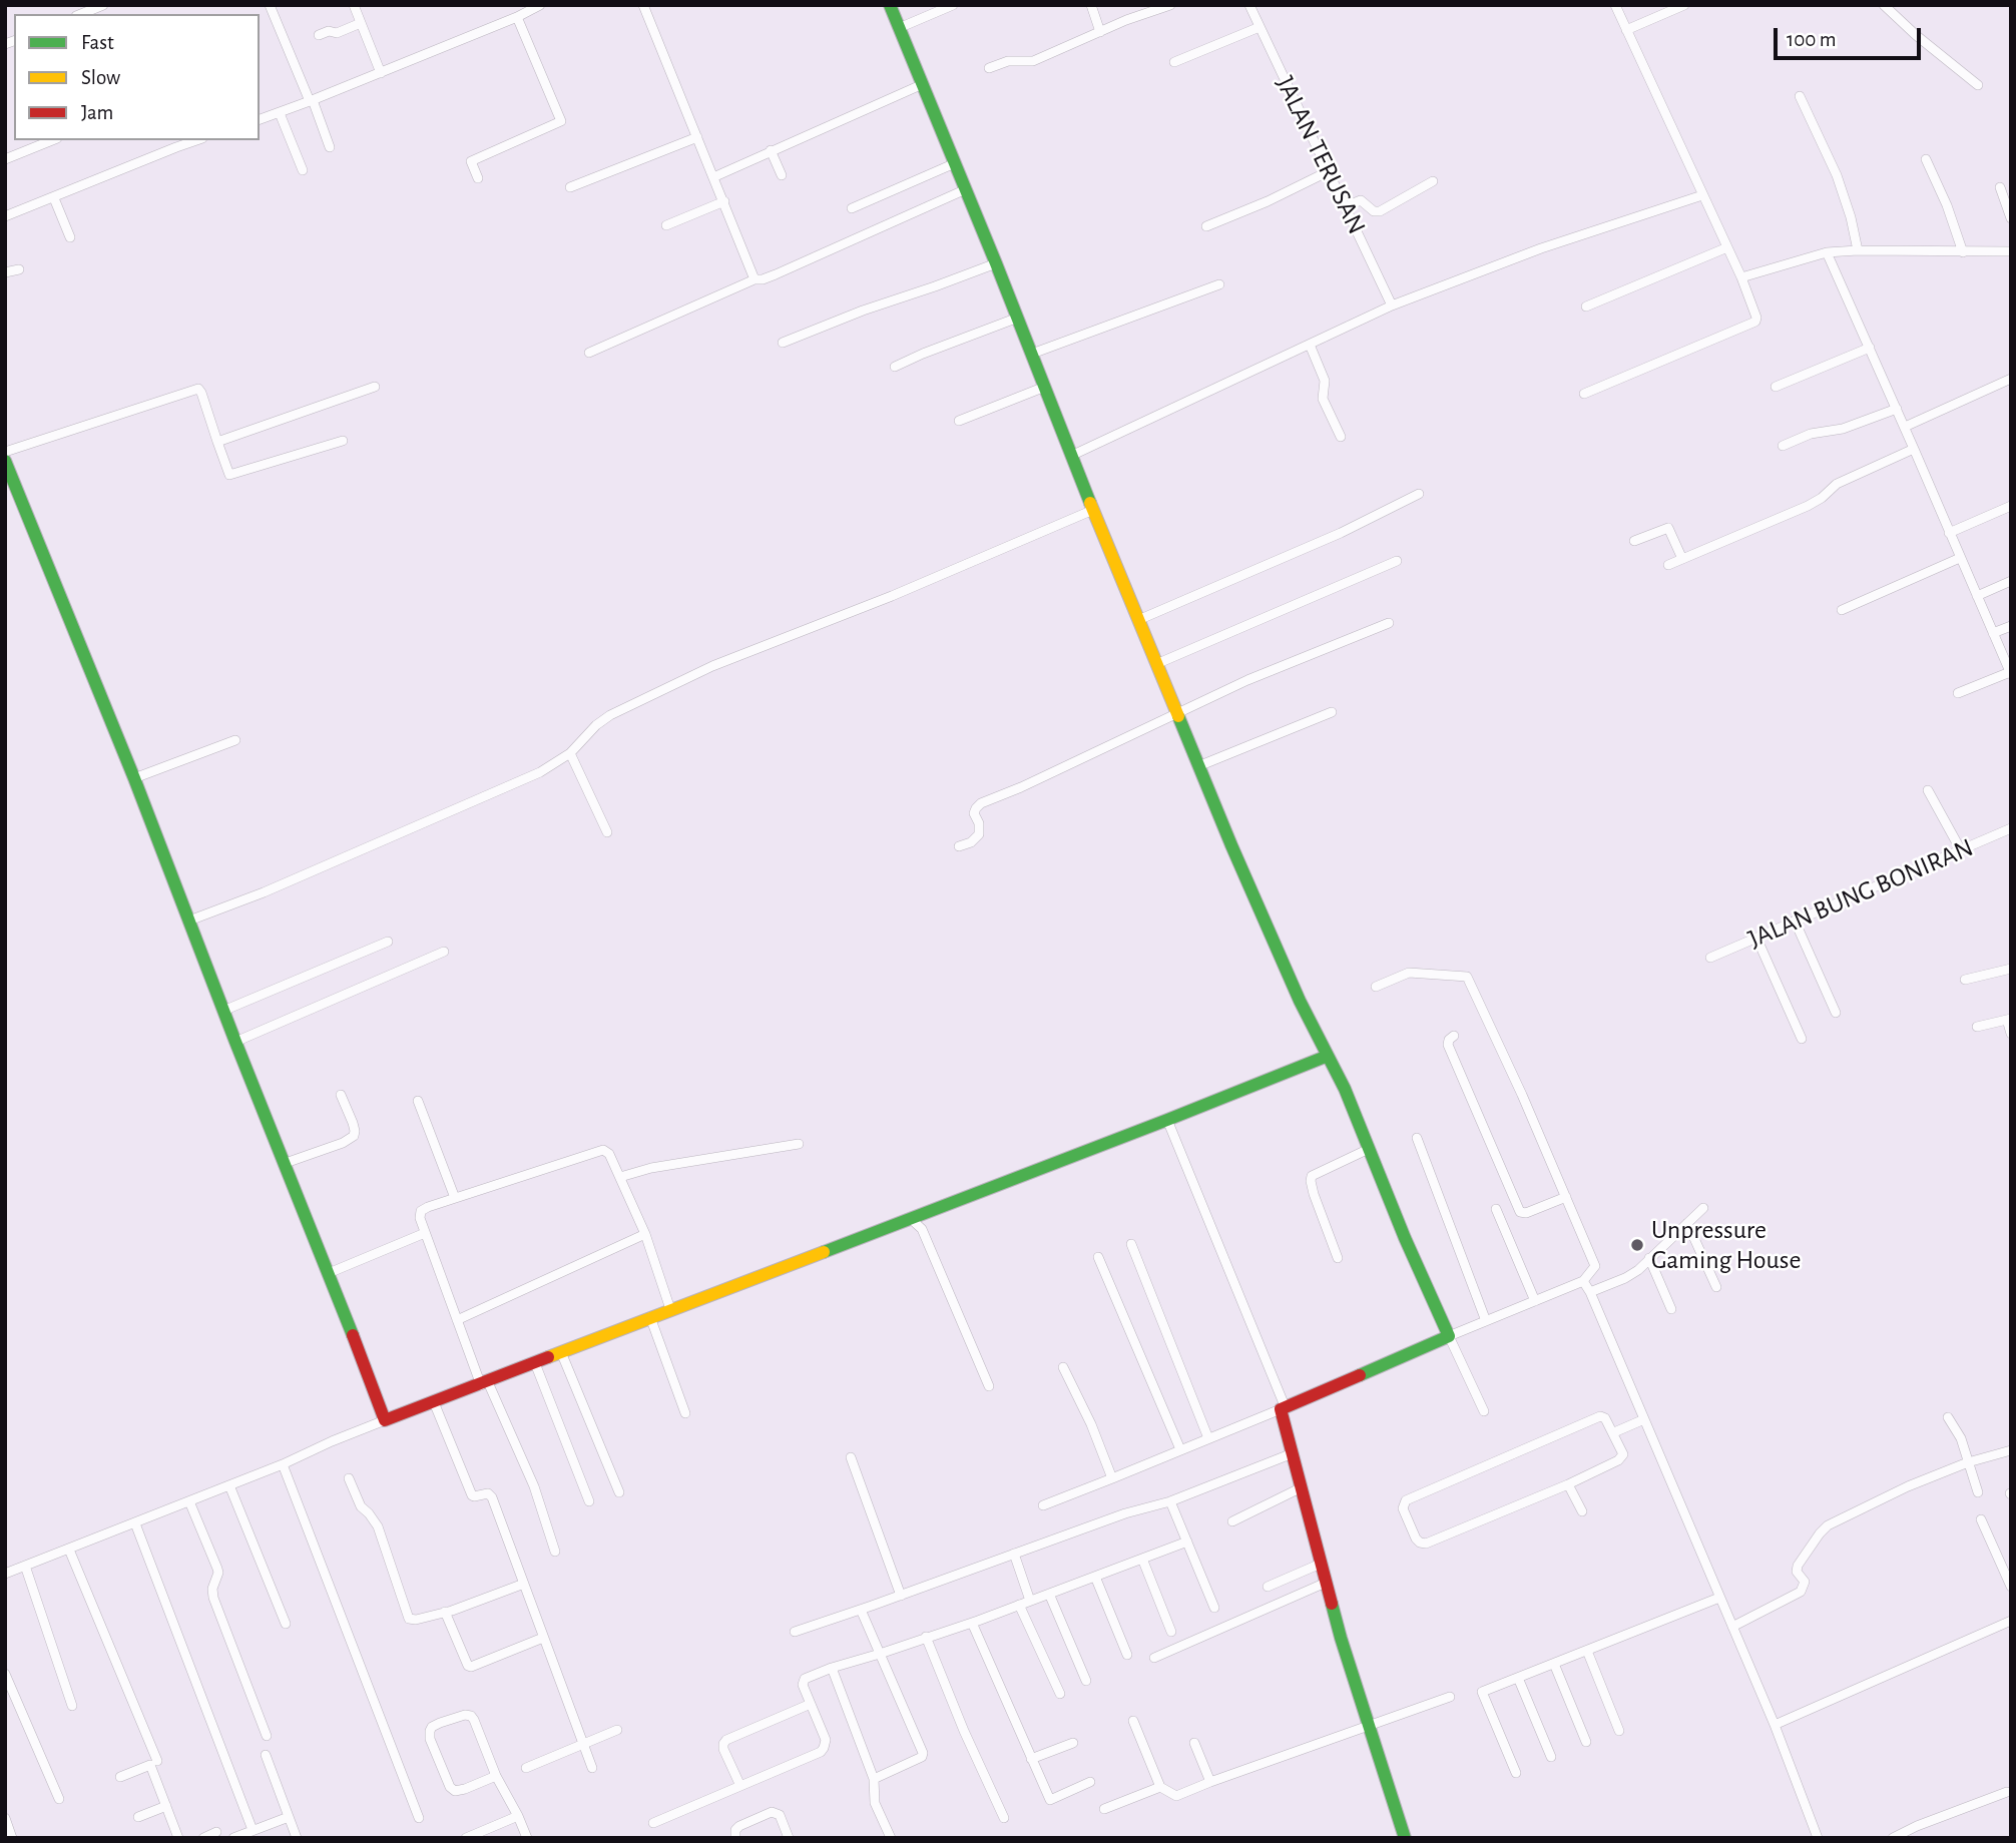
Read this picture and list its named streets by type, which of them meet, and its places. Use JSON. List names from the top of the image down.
{
  "streets": {
    "street": ["JALAN TERUSAN", "JALAN BUNG BONIRAN"]
  },
  "places": ["Unpressure Gaming House"],
  "legend": ["Fast", "Slow", "Jam"],
  "scale_bar": "100 m"
}
